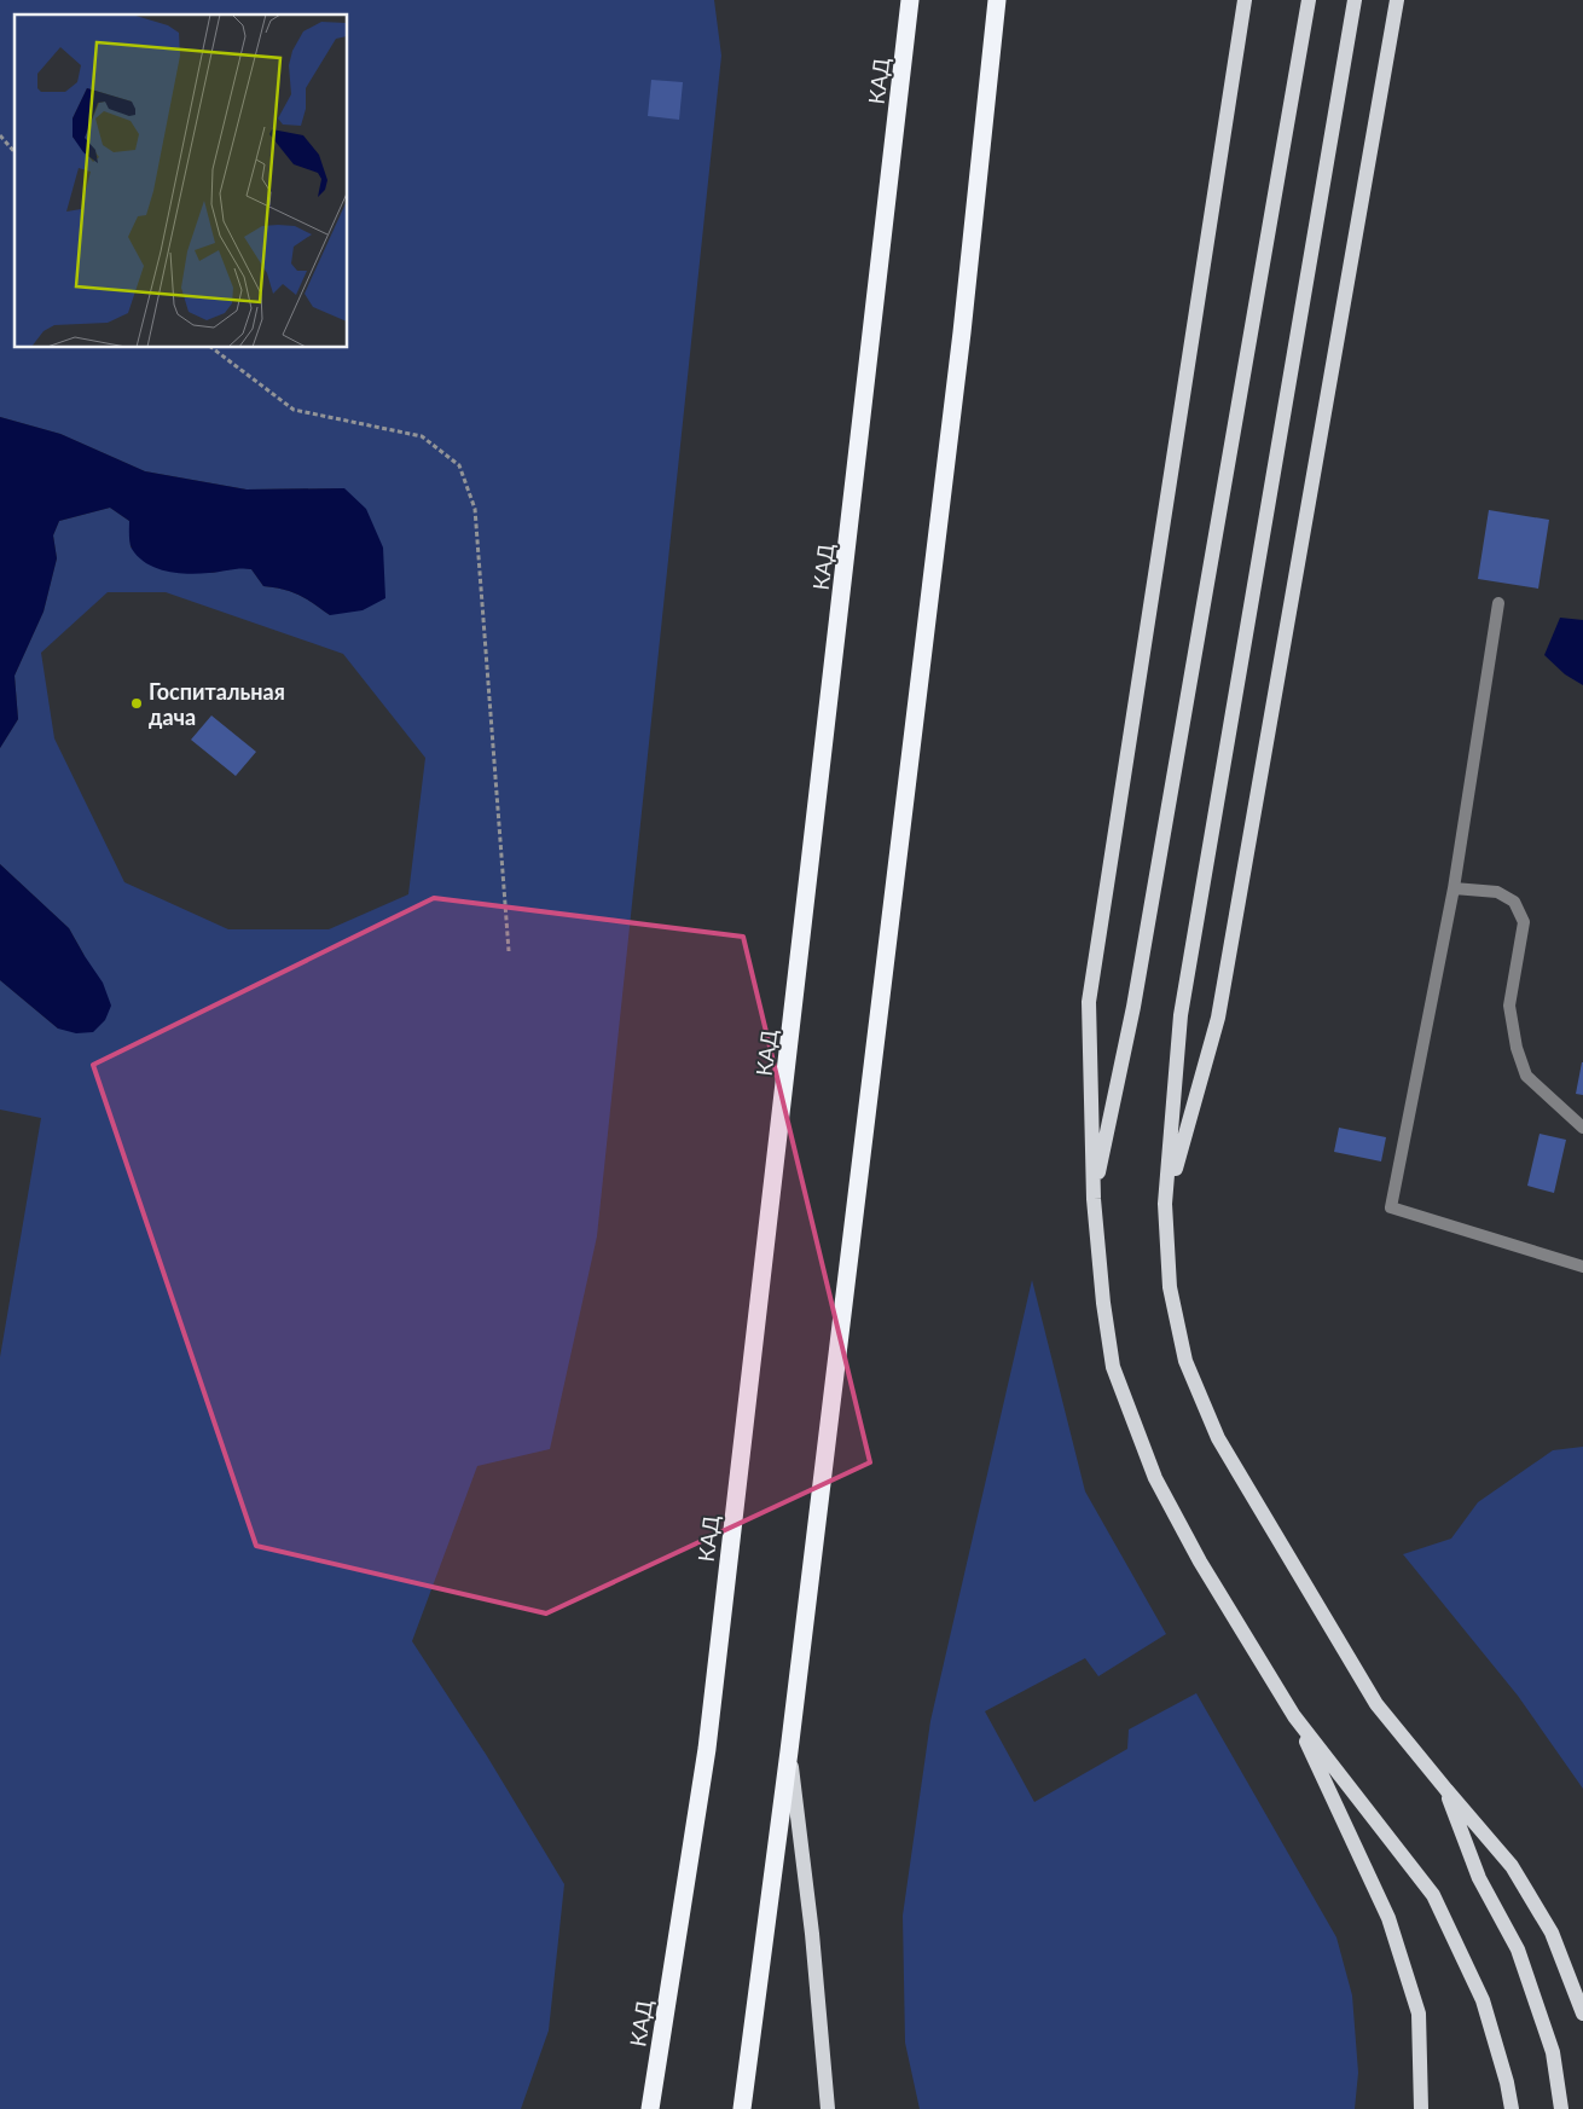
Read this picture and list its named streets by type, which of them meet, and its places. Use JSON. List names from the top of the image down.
{
  "streets": {
    "highway": ["КАД"]
  },
  "places": ["Госпитальная дача"]
}
